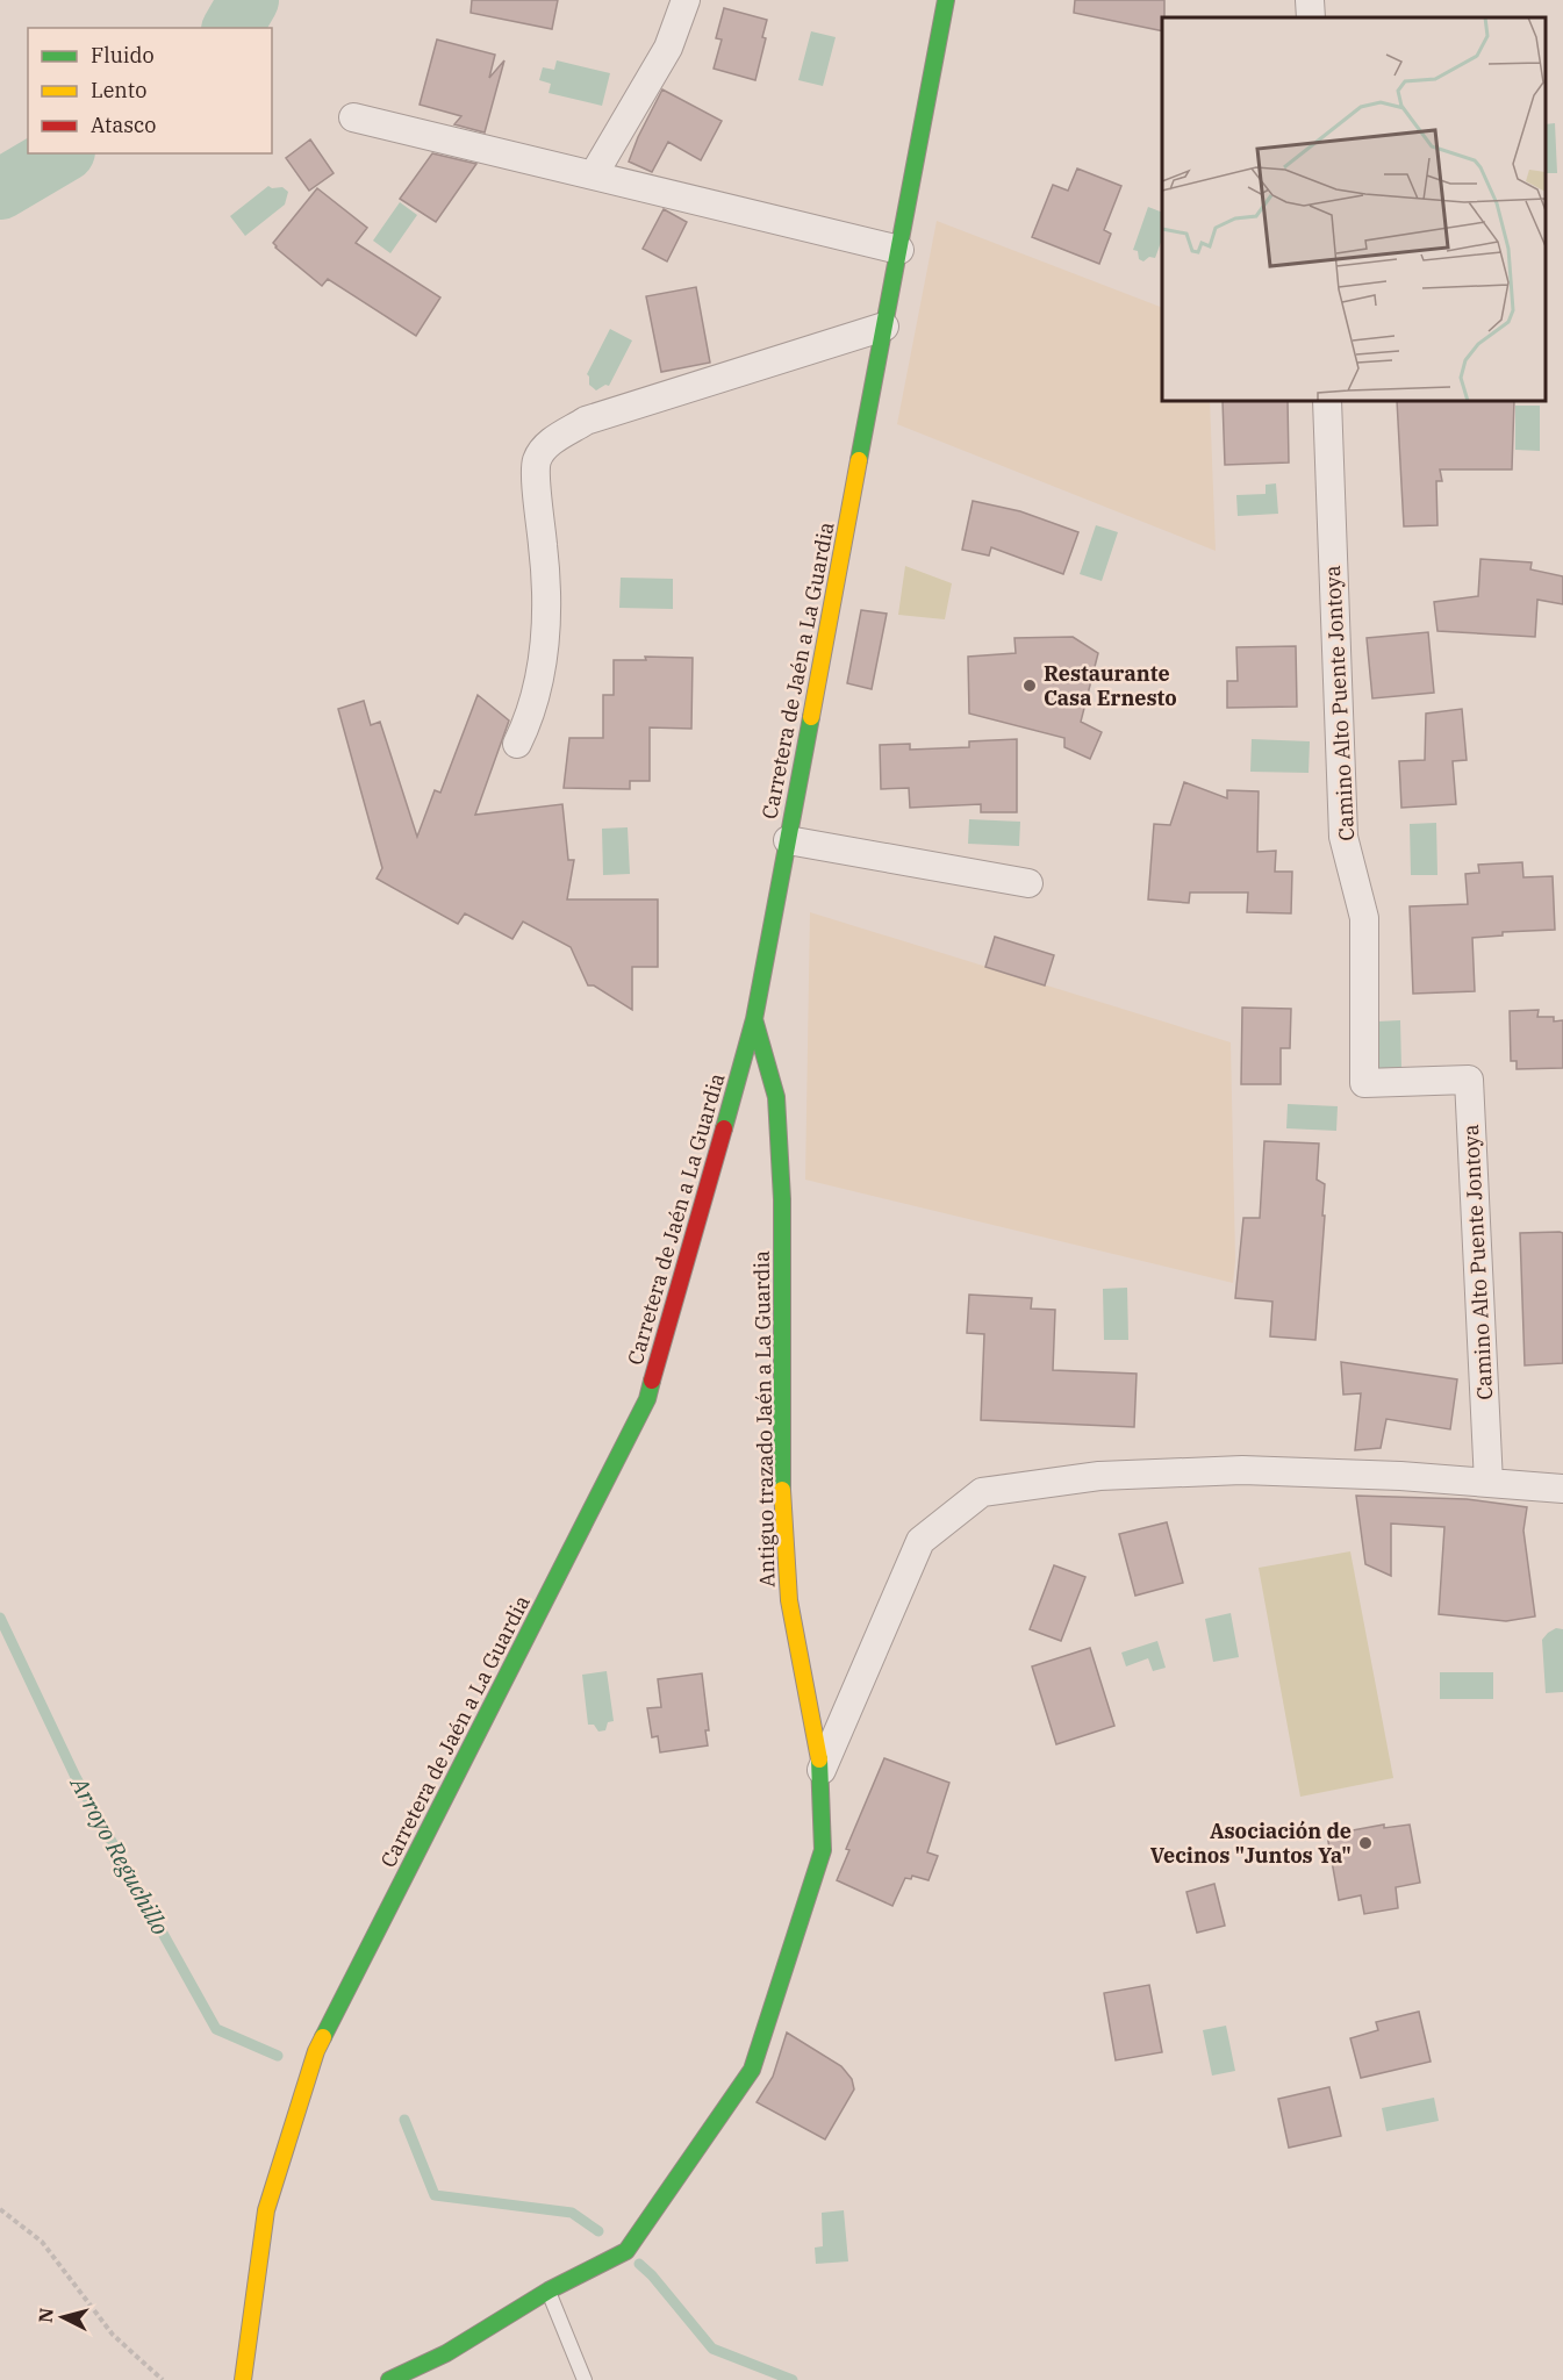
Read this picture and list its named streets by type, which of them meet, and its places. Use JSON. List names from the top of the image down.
{
  "streets": {
    "street": ["Carretera de Jaén a La Guardia", "Camino Alto Puente Jontoya", "Antiguo trazado Jaén a La Guardia"]
  },
  "crossings": [
    ["Carretera de Jaén a La Guardia", "Antiguo trazado Jaén a La Guardia"]
  ],
  "water": ["Arroyo Reguchillo"],
  "places": ["Restaurante Casa Ernesto", "Asociación de Vecinos \"Juntos Ya\""],
  "legend": ["Fluido", "Lento", "Atasco"],
  "north": "left"
}
